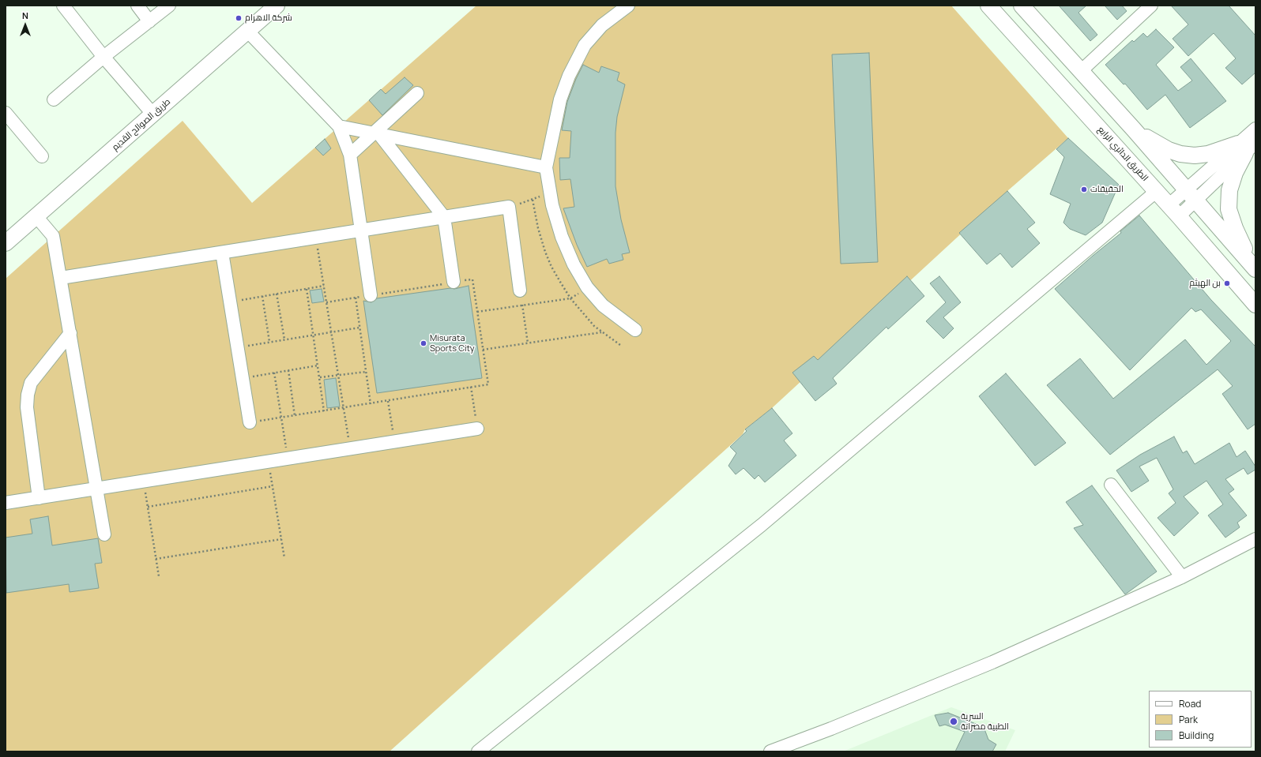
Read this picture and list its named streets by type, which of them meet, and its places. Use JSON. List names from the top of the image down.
{
  "streets": {
    "main road": ["طريق الصوالح القديم", "الطريق الدائري الرابع"]
  },
  "places": [
    "شركة الاهرام",
    "الحقيقات",
    "بن الهيثم",
    "Misurata Sports City",
    "السرية الطبية مصراتة"
  ],
  "legend": ["Road", "Park", "Building"],
  "north": "top"
}
